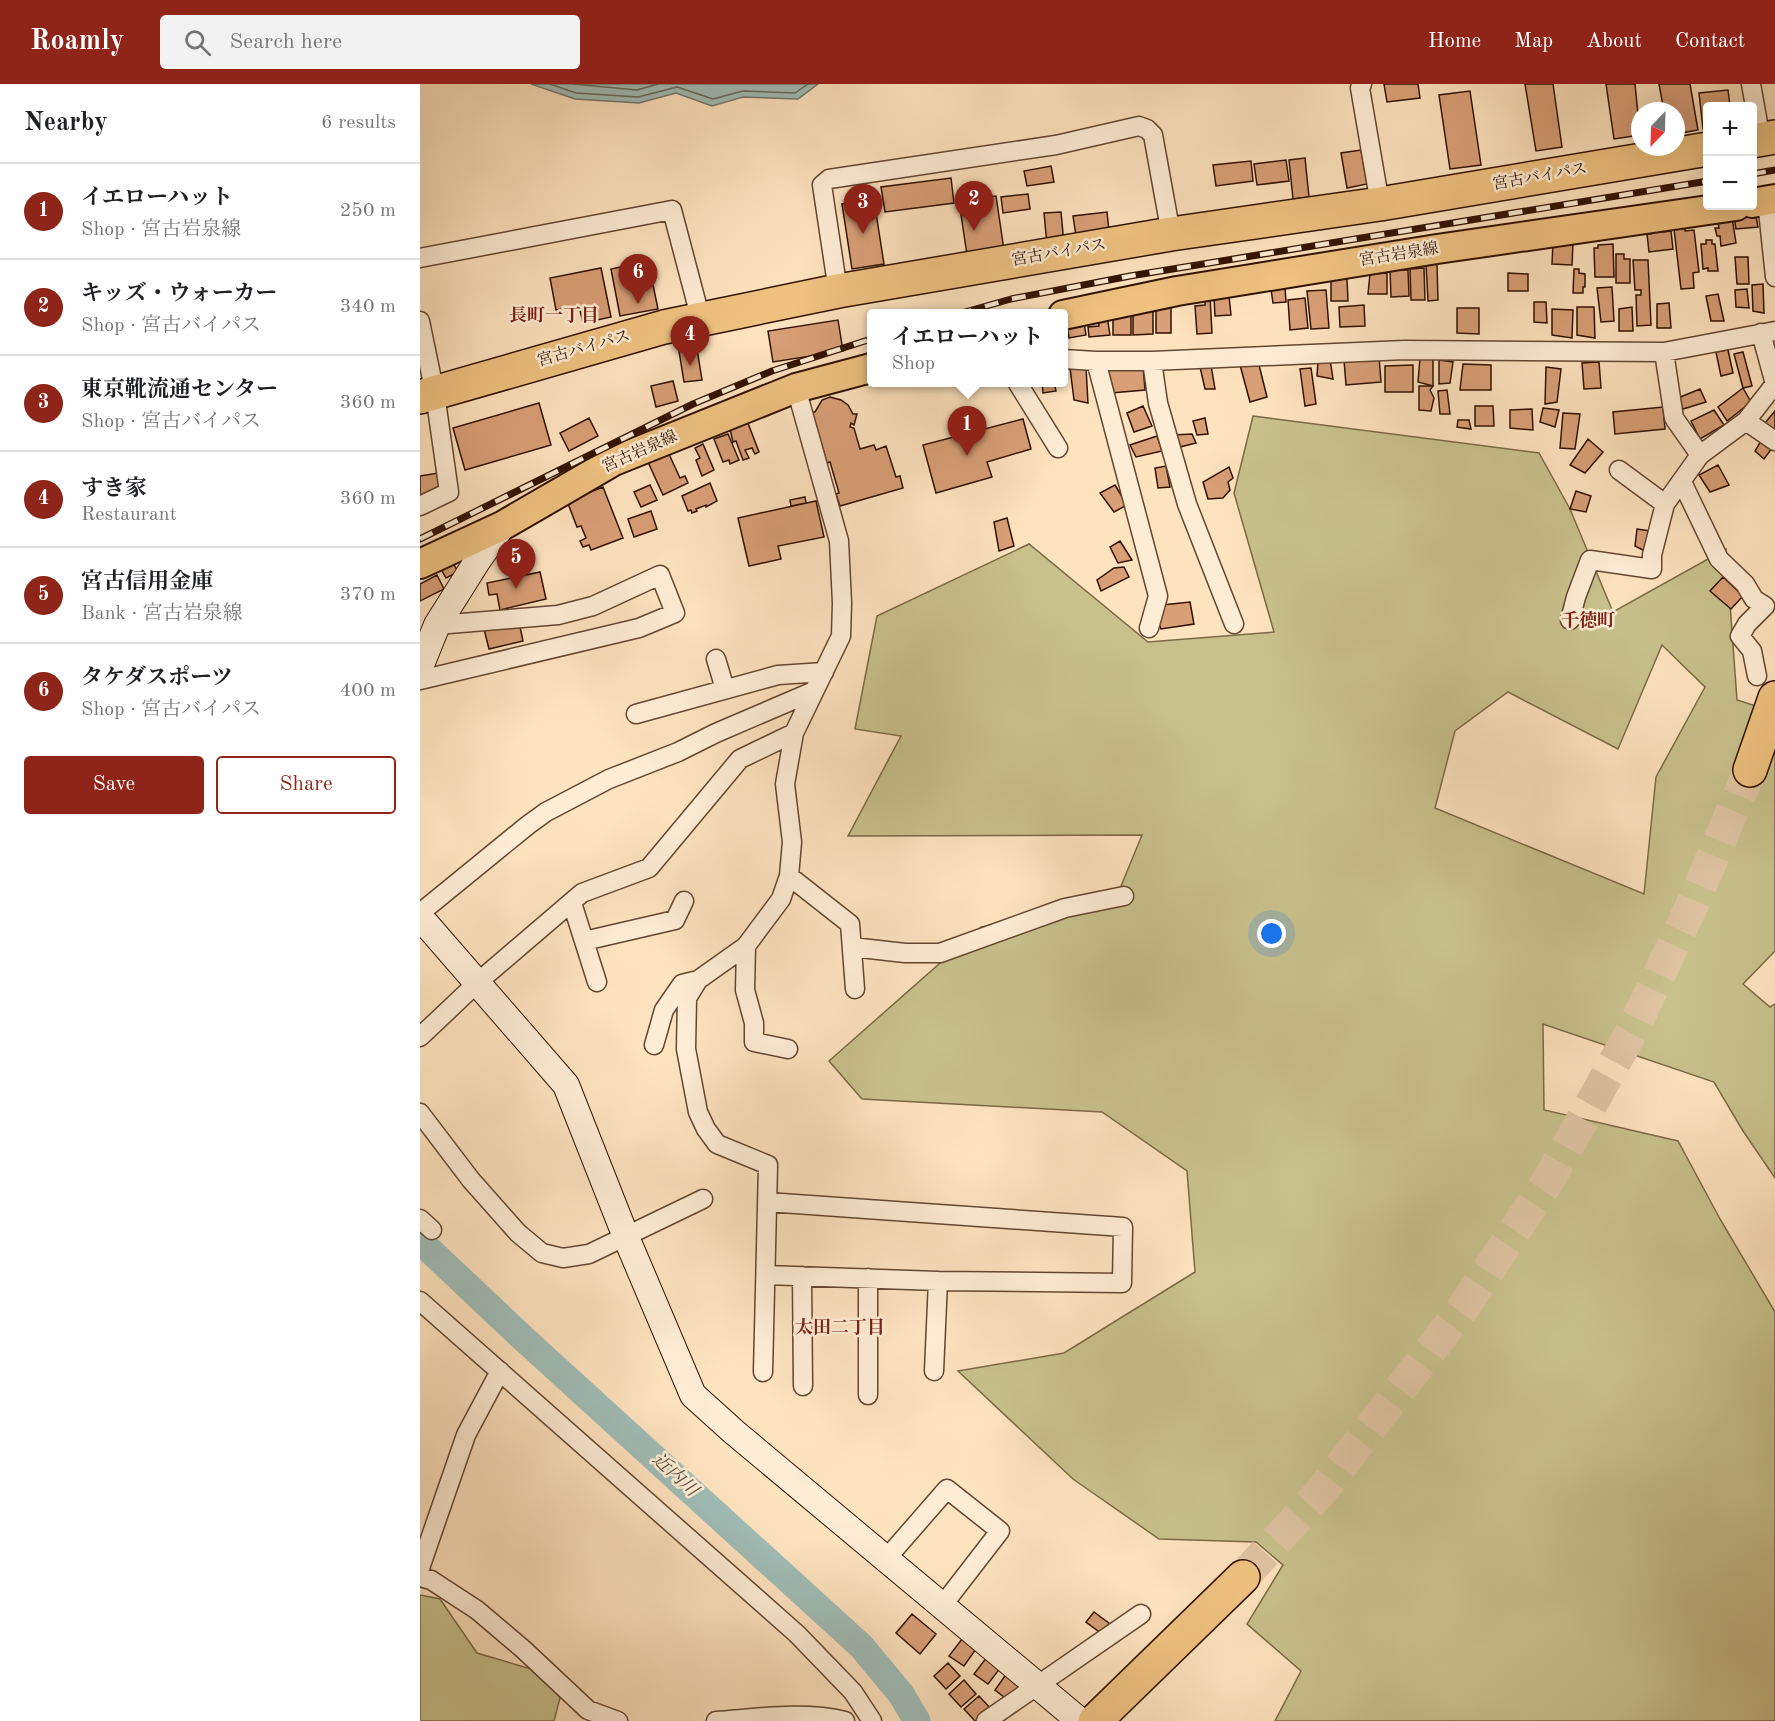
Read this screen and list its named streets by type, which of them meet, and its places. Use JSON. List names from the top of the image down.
{
  "streets": {
    "highway": ["宮古バイパス"],
    "main road": ["宮古岩泉線"]
  },
  "districts": ["長町一丁目", "千徳町", "太田二丁目"],
  "water": ["近内川"],
  "north": "bottom left",
  "page": {
    "header": "Roamly",
    "search": "Search here",
    "nav": [
      "Home",
      "Map",
      "About",
      "Contact"
    ],
    "heading": ["Nearby", "6 results"],
    "map_buttons": ["+", "−"],
    "list": [
      {
        "mark": "1",
        "name": "イエローハット",
        "note": "Shop · 宮古岩泉線",
        "value": "250 m"
      },
      {
        "mark": "2",
        "name": "キッズ・ウォーカー",
        "note": "Shop · 宮古バイパス",
        "value": "340 m"
      },
      {
        "mark": "3",
        "name": "東京靴流通センター",
        "note": "Shop · 宮古バイパス",
        "value": "360 m"
      },
      {
        "mark": "4",
        "name": "すき家",
        "note": "Restaurant",
        "value": "360 m"
      },
      {
        "mark": "5",
        "name": "宮古信用金庫",
        "note": "Bank · 宮古岩泉線",
        "value": "370 m"
      },
      {
        "mark": "6",
        "name": "タケダスポーツ",
        "note": "Shop · 宮古バイパス",
        "value": "400 m"
      }
    ],
    "pins": [
      "2",
      "3",
      "6",
      "4",
      "1",
      "5"
    ],
    "popup": ["イエローハット", "Shop"],
    "buttons": ["Save", "Share"]
  }
}
